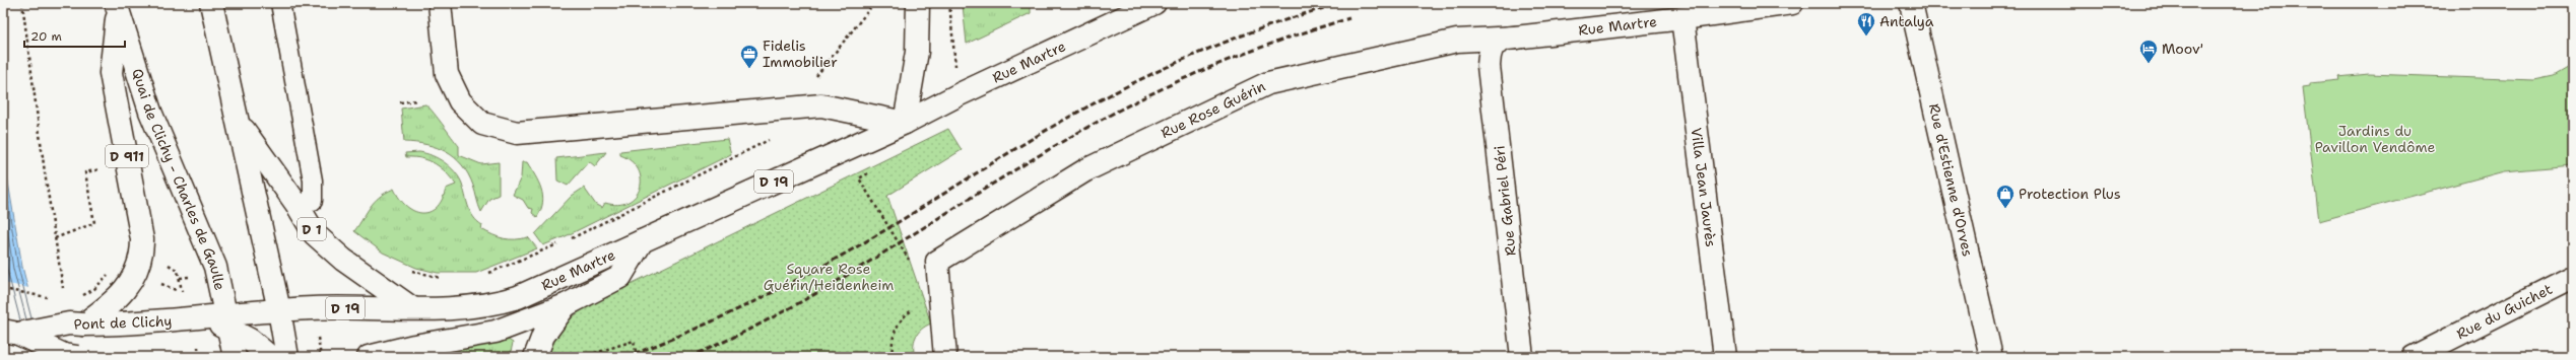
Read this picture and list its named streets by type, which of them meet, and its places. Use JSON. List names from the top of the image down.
{
  "streets": {
    "main road": [
      "Rue Martre",
      "Rue Rose Guérin",
      "D 911",
      "Quai de Clichy - Charles de Gaulle",
      "Rue d'Estienne d'Orves",
      "D 19",
      "Villa Jean Jaurès",
      "Rue Gabriel Péri",
      "D 1",
      "Rue du Guichet",
      "Pont de Clichy"
    ]
  },
  "crossings": [
    ["Rue Martre", "Rue Rose Guérin"],
    ["Rue Martre", "Quai de Clichy - Charles de Gaulle"],
    ["Rue Martre", "Villa Jean Jaurès"],
    ["Rue Martre", "Rue Gabriel Péri"],
    ["Rue Martre", "D 1"],
    ["Rue Martre", "Pont de Clichy"],
    ["D 911", "Quai de Clichy - Charles de Gaulle"],
    ["D 911", "Pont de Clichy"],
    ["Quai de Clichy - Charles de Gaulle", "Pont de Clichy"]
  ],
  "parks": ["Jardins du Pavillon Vendôme", "Square Rose Guérin/Heidenheim"],
  "places": {
    "restaurant": ["Antalya"],
    "hotel": ["Moov'"],
    "office": ["Fidelis Immobilier"],
    "shop": ["Protection Plus"]
  },
  "scale_bar": "20 m"
}
